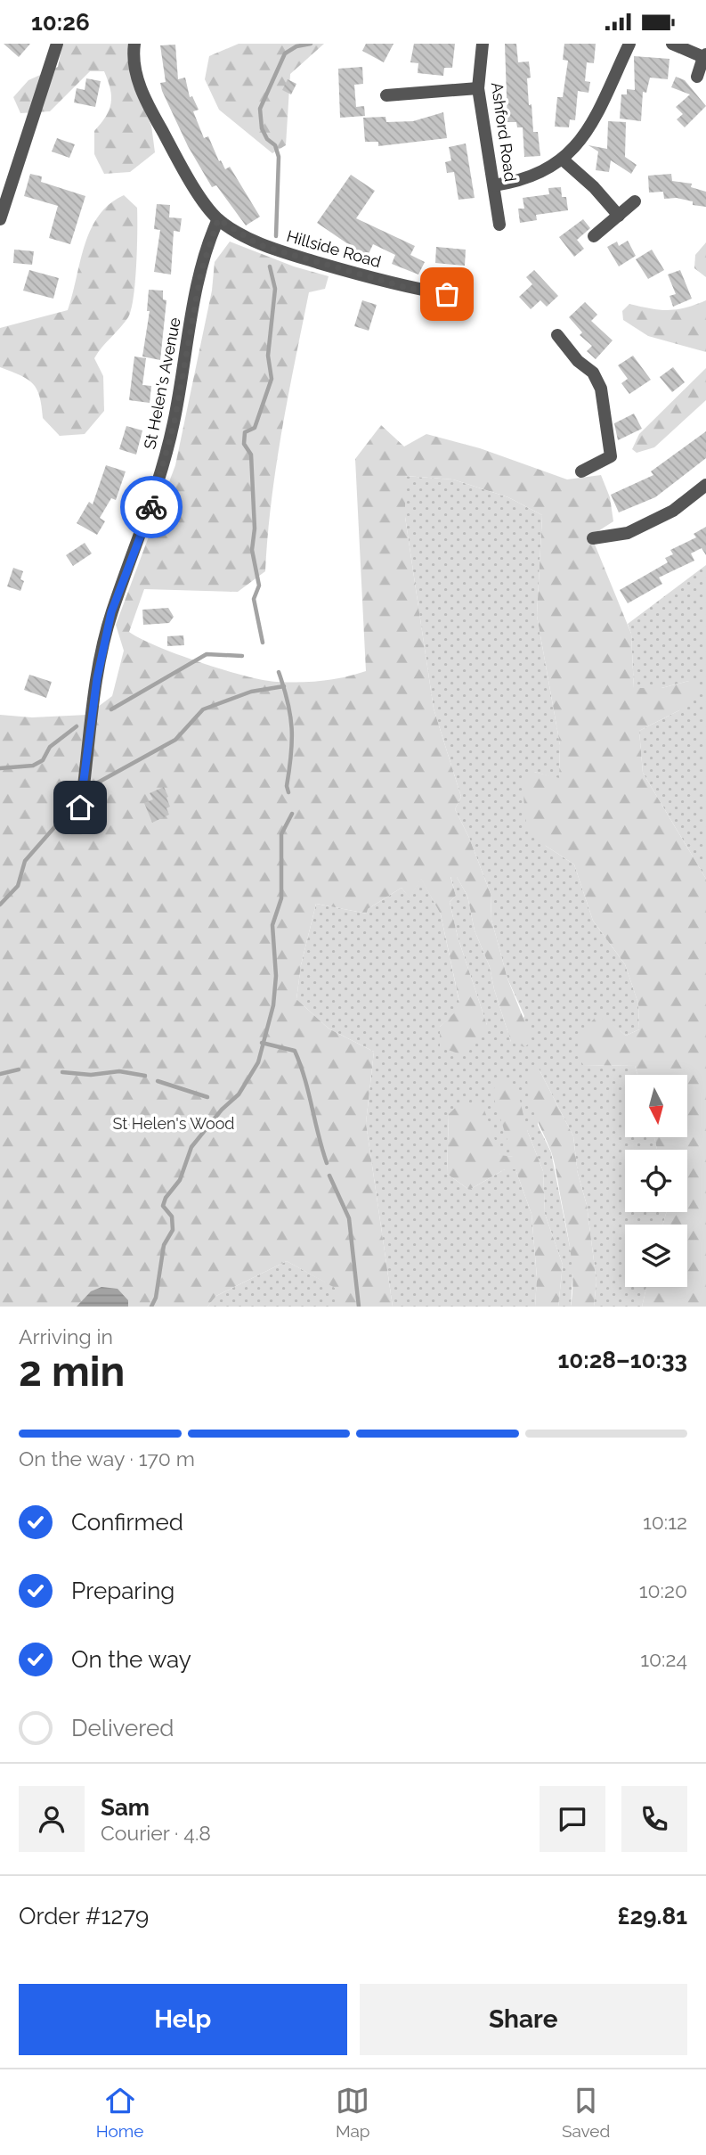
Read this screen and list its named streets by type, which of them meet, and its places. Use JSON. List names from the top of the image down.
{
  "streets": {
    "street": ["Ashford Road", "Hillside Road", "St Helen's Avenue"]
  },
  "crossings": [
    ["Hillside Road", "St Helen's Avenue"]
  ],
  "parks": ["St Helen's Wood"],
  "north": "bottom",
  "page": {
    "status": "10:26",
    "heading": ["2 min", "Arriving in", "10:28–10:33"],
    "panel": [
      "Sam",
      "Courier · 4.8",
      "Order #1279",
      "£29.81"
    ],
    "bar": "On the way · 170 m",
    "list": [
      ["Confirmed", "10:12"],
      ["Preparing", "10:20"],
      ["On the way", "10:24"],
      "Delivered"
    ],
    "buttons": ["Help", "Share"],
    "tabs": ["Home", "Map", "Saved"]
  }
}
